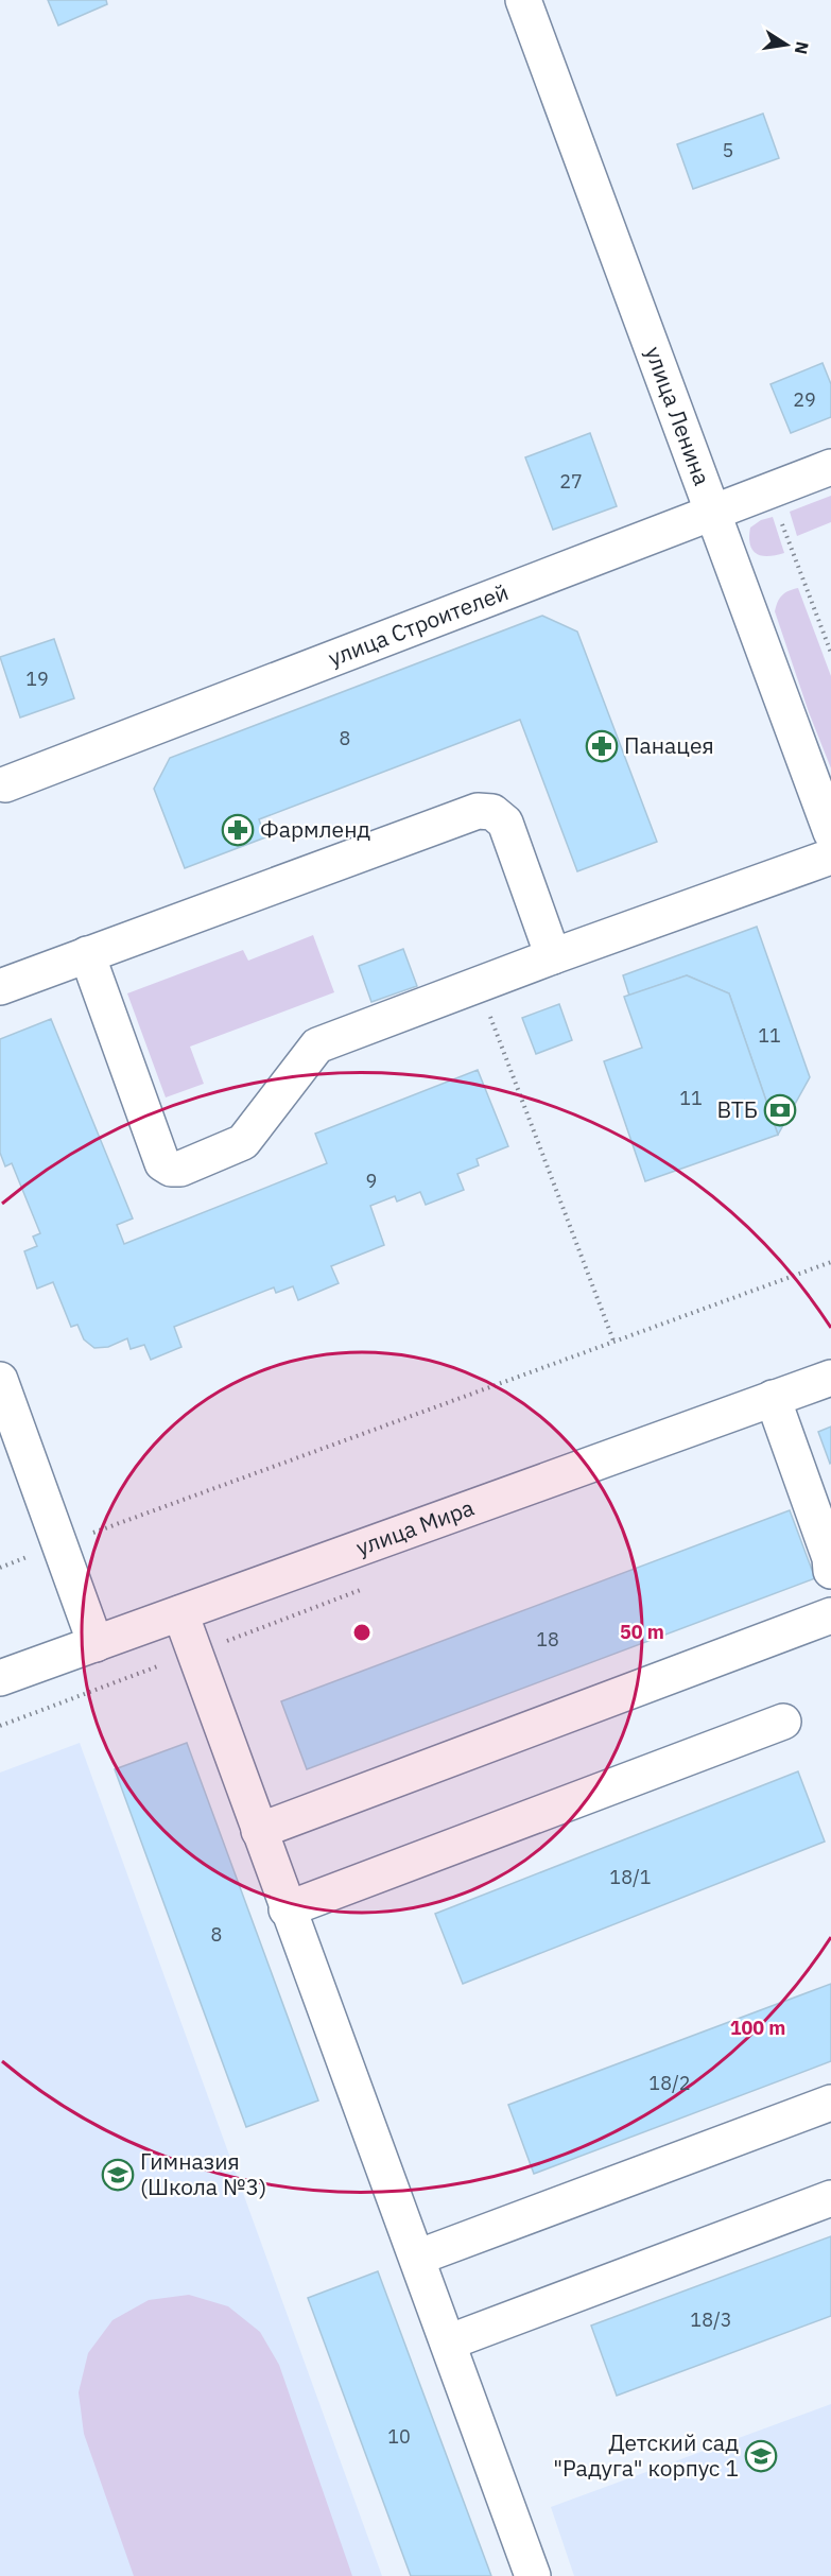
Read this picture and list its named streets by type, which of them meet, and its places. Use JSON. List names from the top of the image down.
{
  "streets": {
    "street": ["улица Ленина", "улица Строителей", "улица Мира"]
  },
  "crossings": [
    ["улица Ленина", "улица Строителей"]
  ],
  "places": {
    "pharmacy": ["Панацея", "Фармленд"],
    "bank": ["ВТБ"],
    "school or university": ["Гимназия (Школа №3)", "Детский сад \"Радуга\" корпус 1"]
  },
  "house_numbers": [
    "5",
    "29",
    "27",
    "19",
    "8",
    "11",
    "11",
    "9",
    "18",
    "18/1",
    "8",
    "18/2",
    "18/3",
    "10"
  ],
  "north": "right",
  "rings": ["50 m", "100 m"]
}
